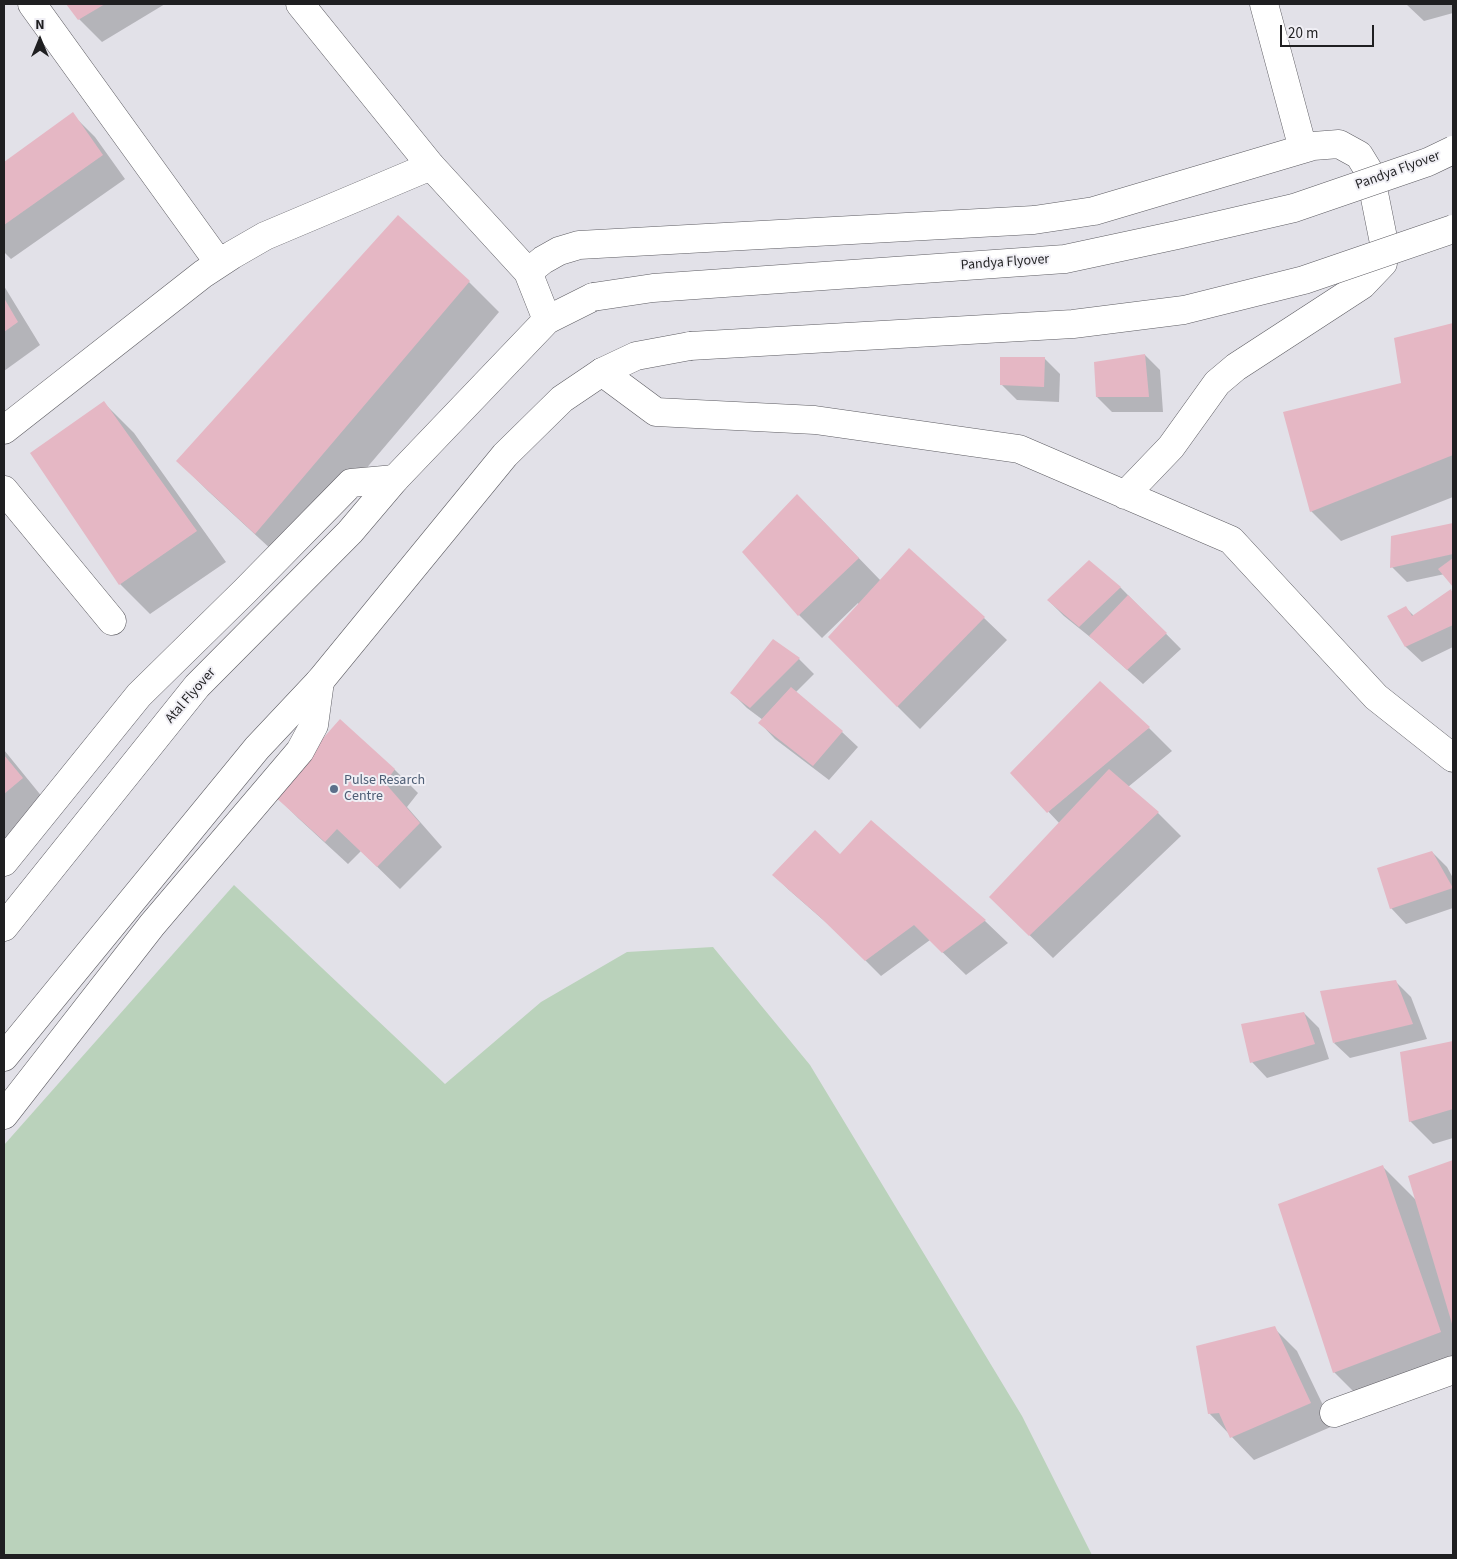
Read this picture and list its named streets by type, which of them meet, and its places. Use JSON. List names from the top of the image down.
{
  "streets": {
    "main road": ["Pandya Flyover", "Atal Flyover"]
  },
  "crossings": [
    ["Pandya Flyover", "Atal Flyover"]
  ],
  "places": ["Pulse Resarch Centre"],
  "scale_bar": "20 m",
  "north": "top"
}
